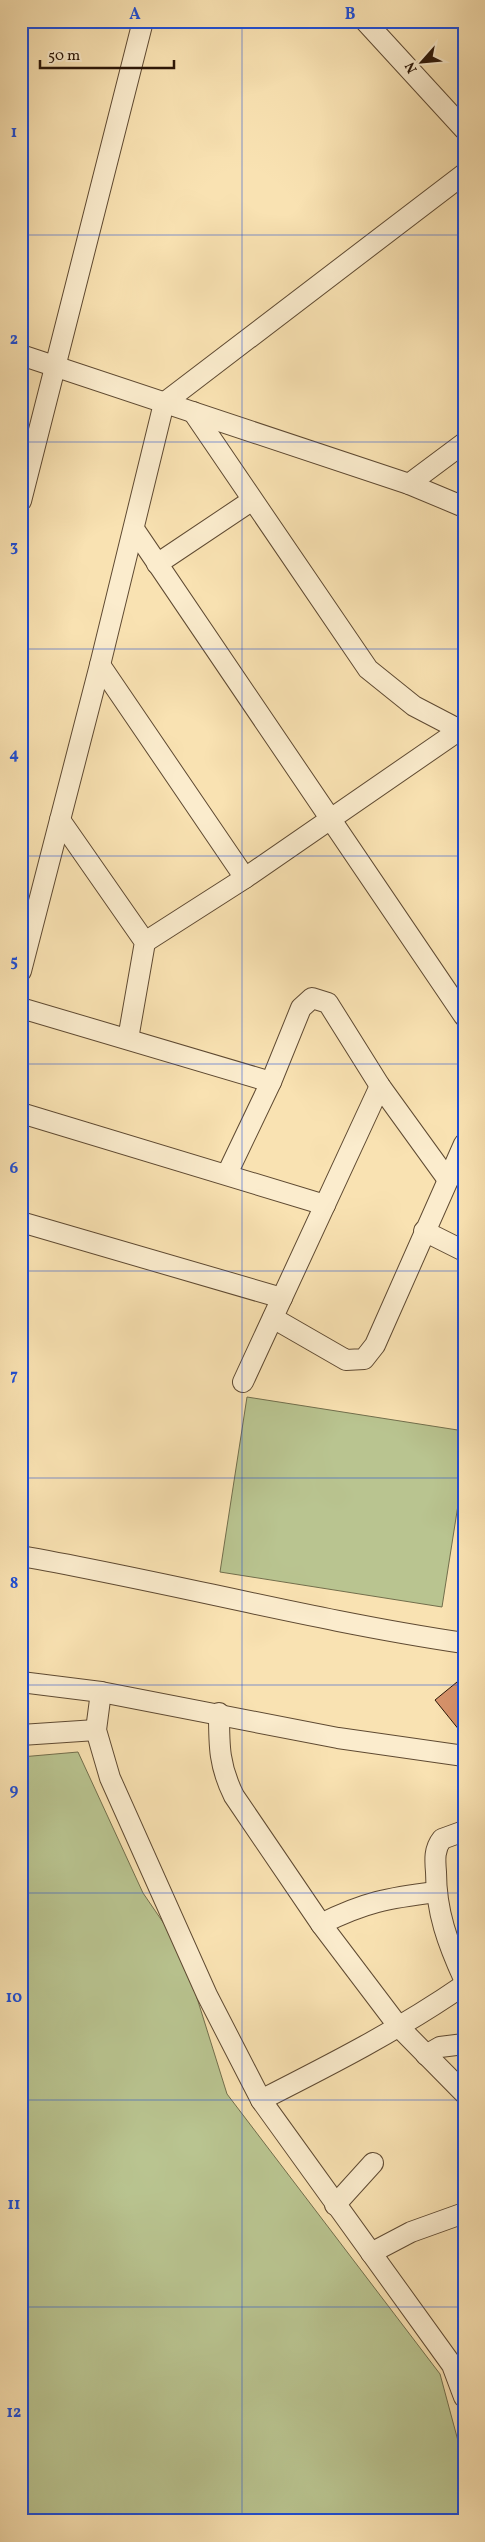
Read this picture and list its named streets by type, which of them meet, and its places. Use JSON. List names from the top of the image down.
{
  "scale_bar": "50 m",
  "north": "bottom left",
  "grid": {
    "columns": ["A", "B"],
    "rows": [
      "1",
      "2",
      "3",
      "4",
      "5",
      "6",
      "7",
      "8",
      "9",
      "10",
      "11",
      "12"
    ]
  }
}
